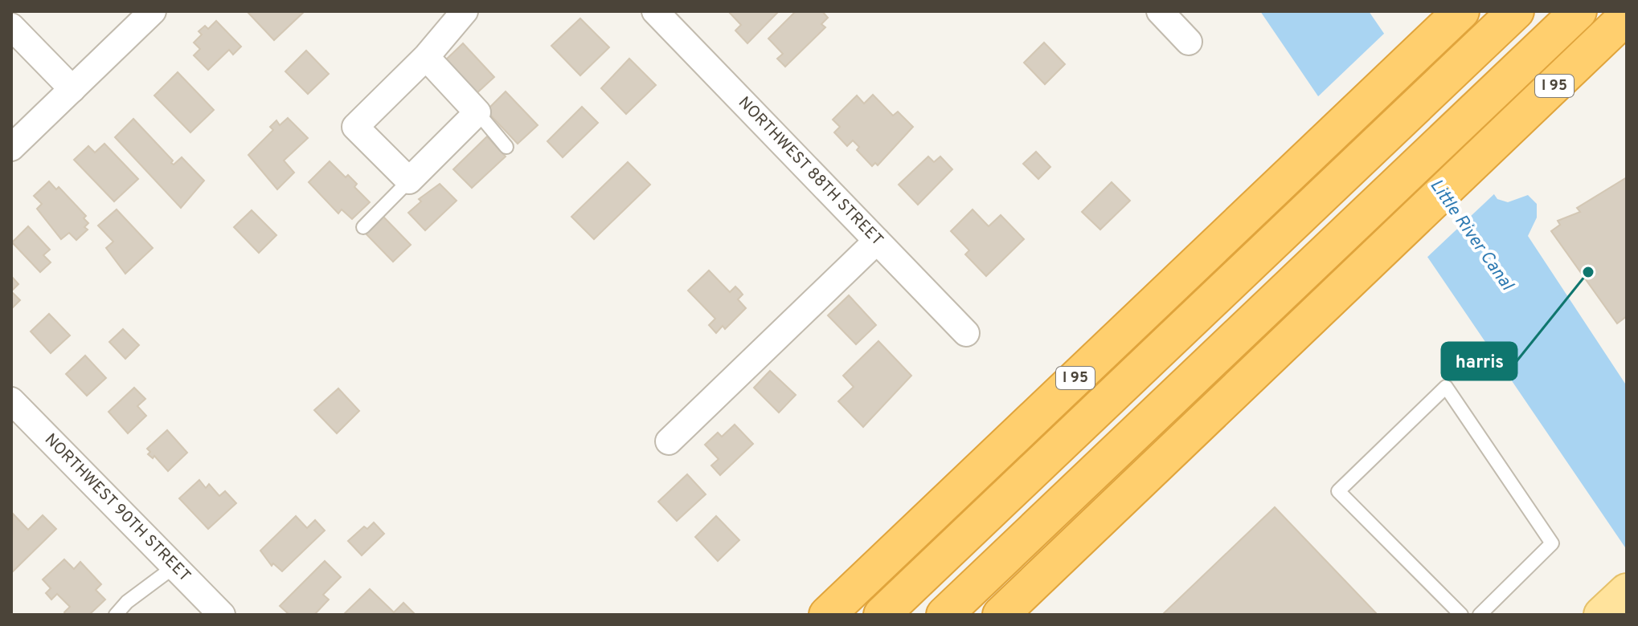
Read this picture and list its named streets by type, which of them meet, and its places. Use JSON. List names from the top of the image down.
{
  "streets": {
    "highway": ["I 95"],
    "street": ["NORTHWEST 88TH STREET", "NORTHWEST 90TH STREET"]
  },
  "water": ["Little River Canal"],
  "places": ["harris"]
}
